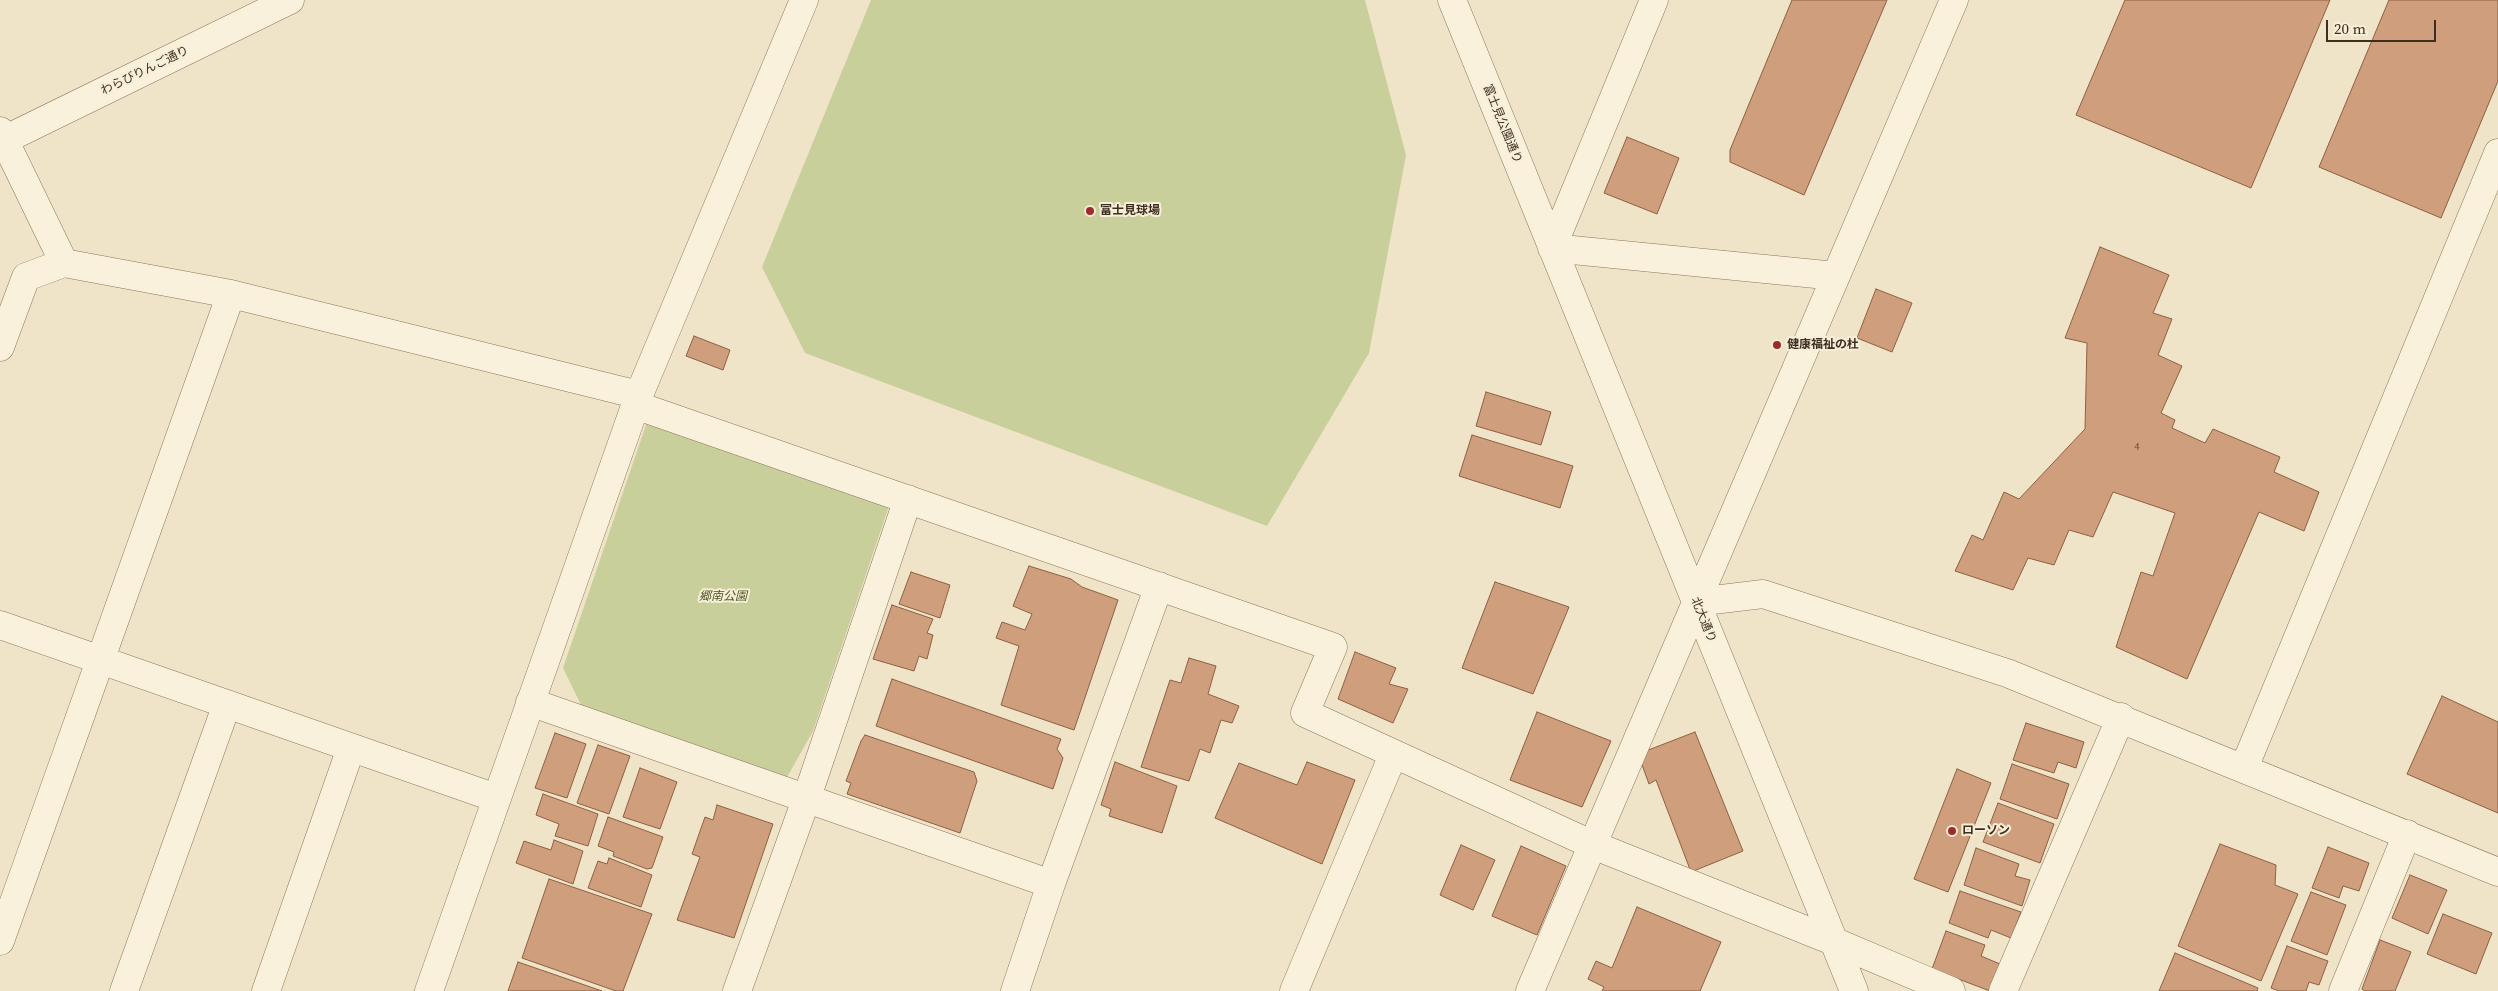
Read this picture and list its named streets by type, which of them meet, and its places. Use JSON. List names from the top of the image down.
{
  "streets": {
    "street": ["わらびりんご通り", "富士見公園通り", "北大通り"]
  },
  "crossings": [
    ["富士見公園通り", "北大通り"]
  ],
  "parks": ["郷南公園"],
  "places": ["富士見球場", "健康福祉の杜", "ローソン"],
  "house_numbers": ["4"],
  "scale_bar": "20 m"
}
